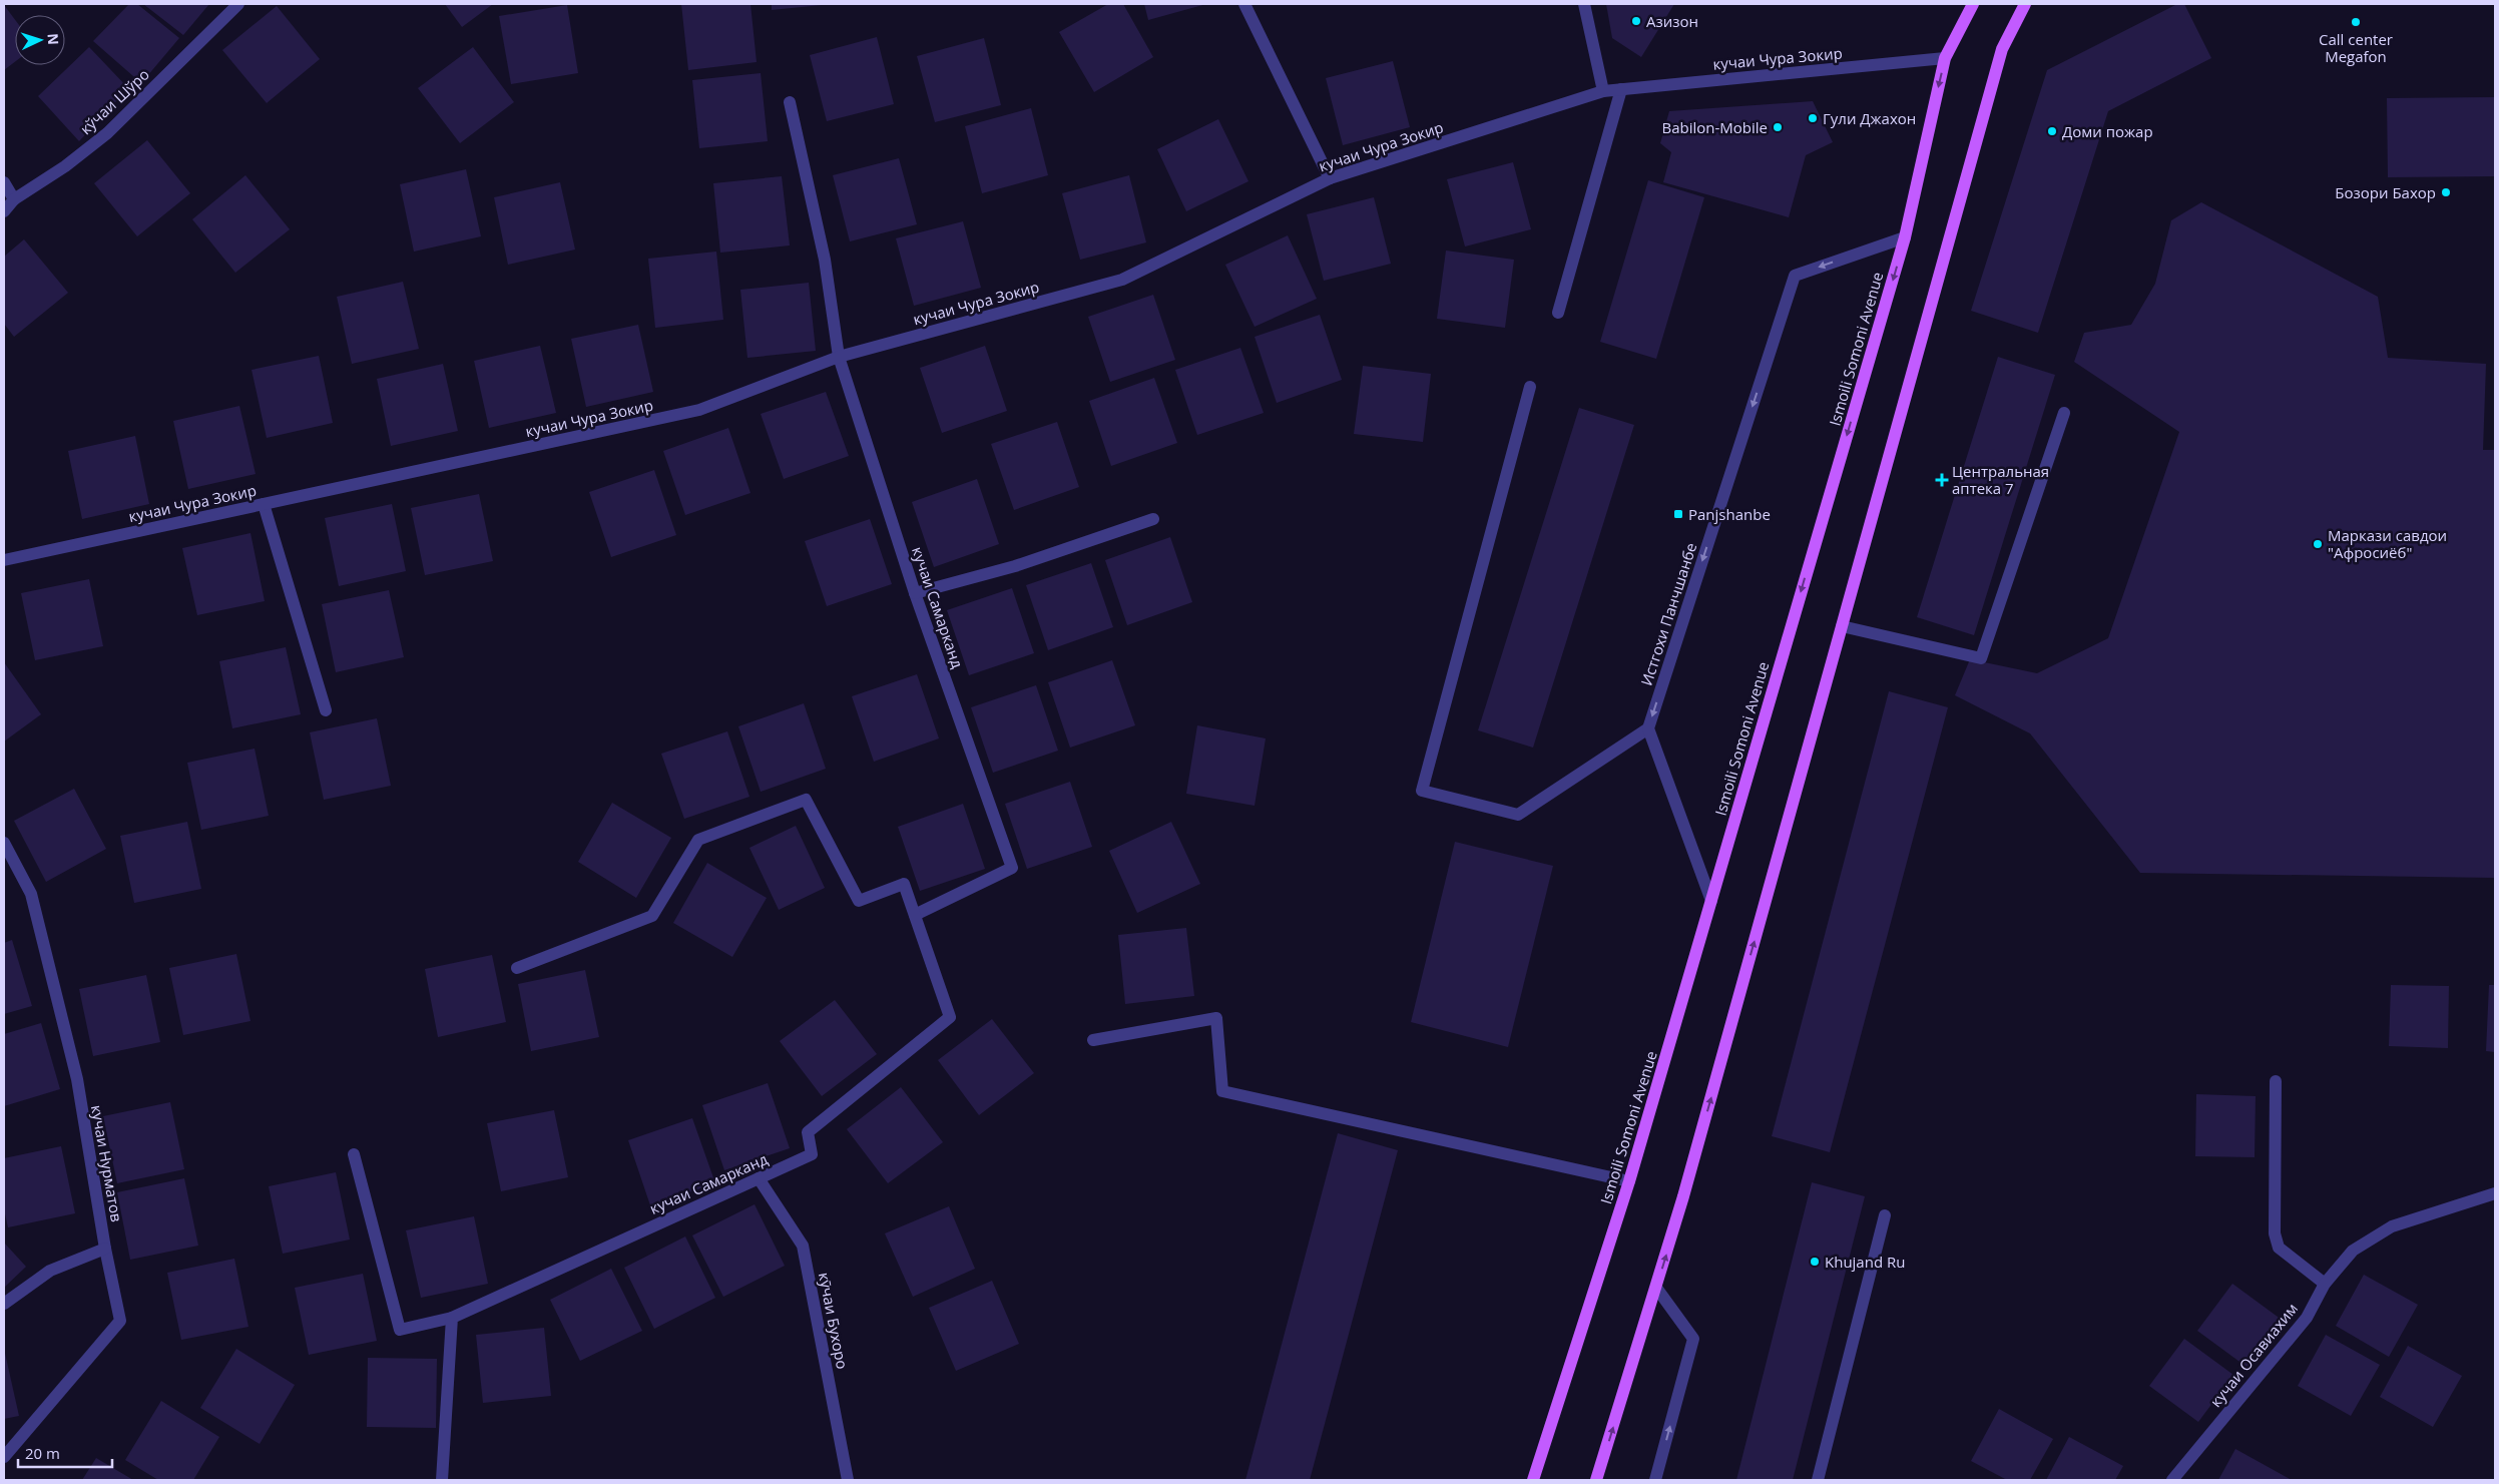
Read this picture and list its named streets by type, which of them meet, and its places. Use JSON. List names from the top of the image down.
{
  "streets": {
    "main road": ["Ismoili Somoni Avenue"],
    "street": [
      "кучаи Чура Зокир",
      "кўчаи Шўро",
      "кучаи Самарканд",
      "Истгохи Панчшанбе",
      "кучаи Нурматов",
      "кӯчаи Бухоро",
      "кучаи Осавиахим"
    ]
  },
  "crossings": [
    ["кучаи Чура Зокир", "Ismoili Somoni Avenue"],
    ["кучаи Чура Зокир", "кучаи Самарканд"],
    ["Ismoili Somoni Avenue", "Истгохи Панчшанбе"],
    ["кучаи Самарканд", "кӯчаи Бухоро"]
  ],
  "one_way": ["Истгохи Панчшанбе"],
  "places": {
    "other": [
      "Азизон",
      "Call center Megafon",
      "Гули Джахон",
      "Babilon-Mobile",
      "Доми пожар",
      "Бозори Бахор",
      "Маркази савдои \"Афросиёб\"",
      "Khujand Ru"
    ],
    "health": ["Центральная аптека 7"],
    "transit": ["Panjshanbe"]
  },
  "scale_bar": "20 m",
  "north": "right"
}
